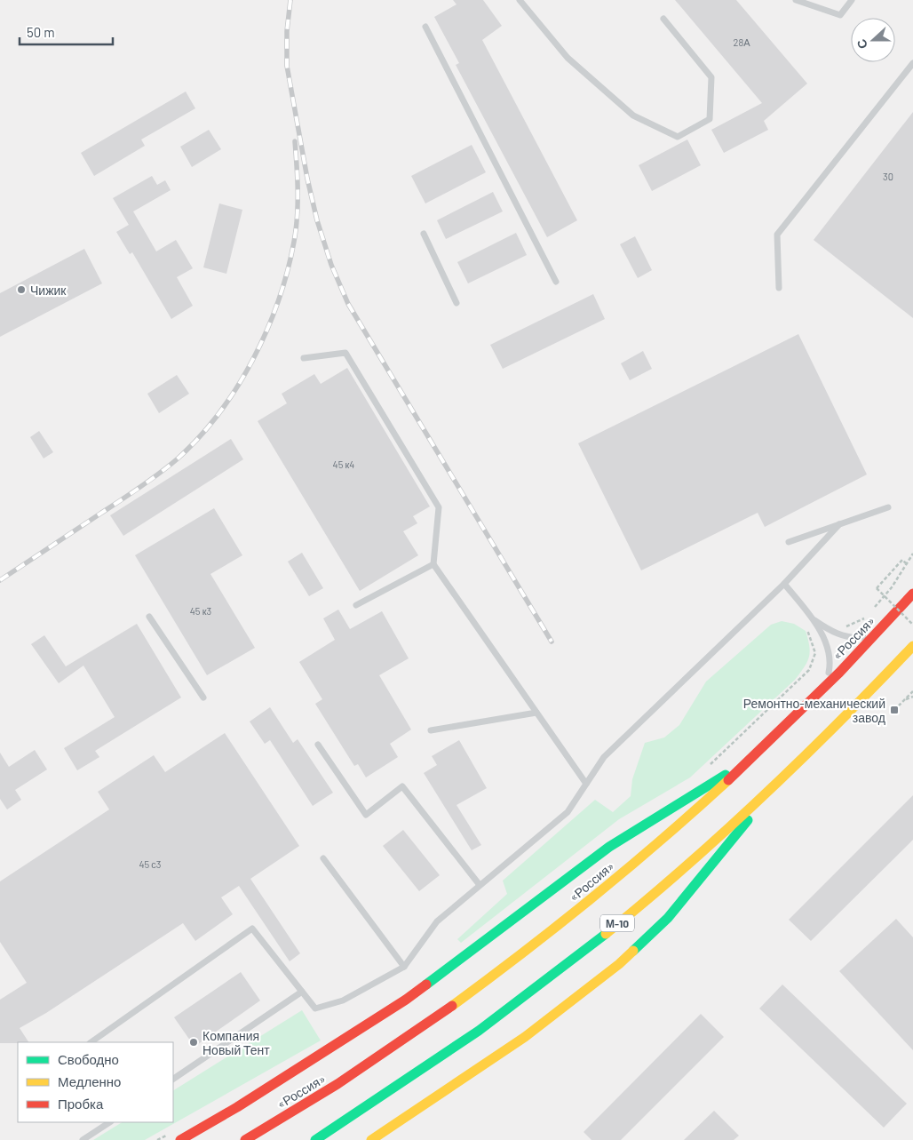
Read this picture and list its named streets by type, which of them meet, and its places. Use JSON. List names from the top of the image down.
{
  "streets": {
    "main road": ["«Россия»", "М-10"]
  },
  "places": {
    "other": ["Чижик", "Компания Новый Тент"],
    "transit": ["Ремонтно-механический завод"]
  },
  "house_numbers": [
    "28А",
    "30",
    "45 к4",
    "45 к3",
    "45 с3"
  ],
  "legend": ["Свободно", "Медленно", "Пробка"],
  "scale_bar": "50 m",
  "north": "left"
}
